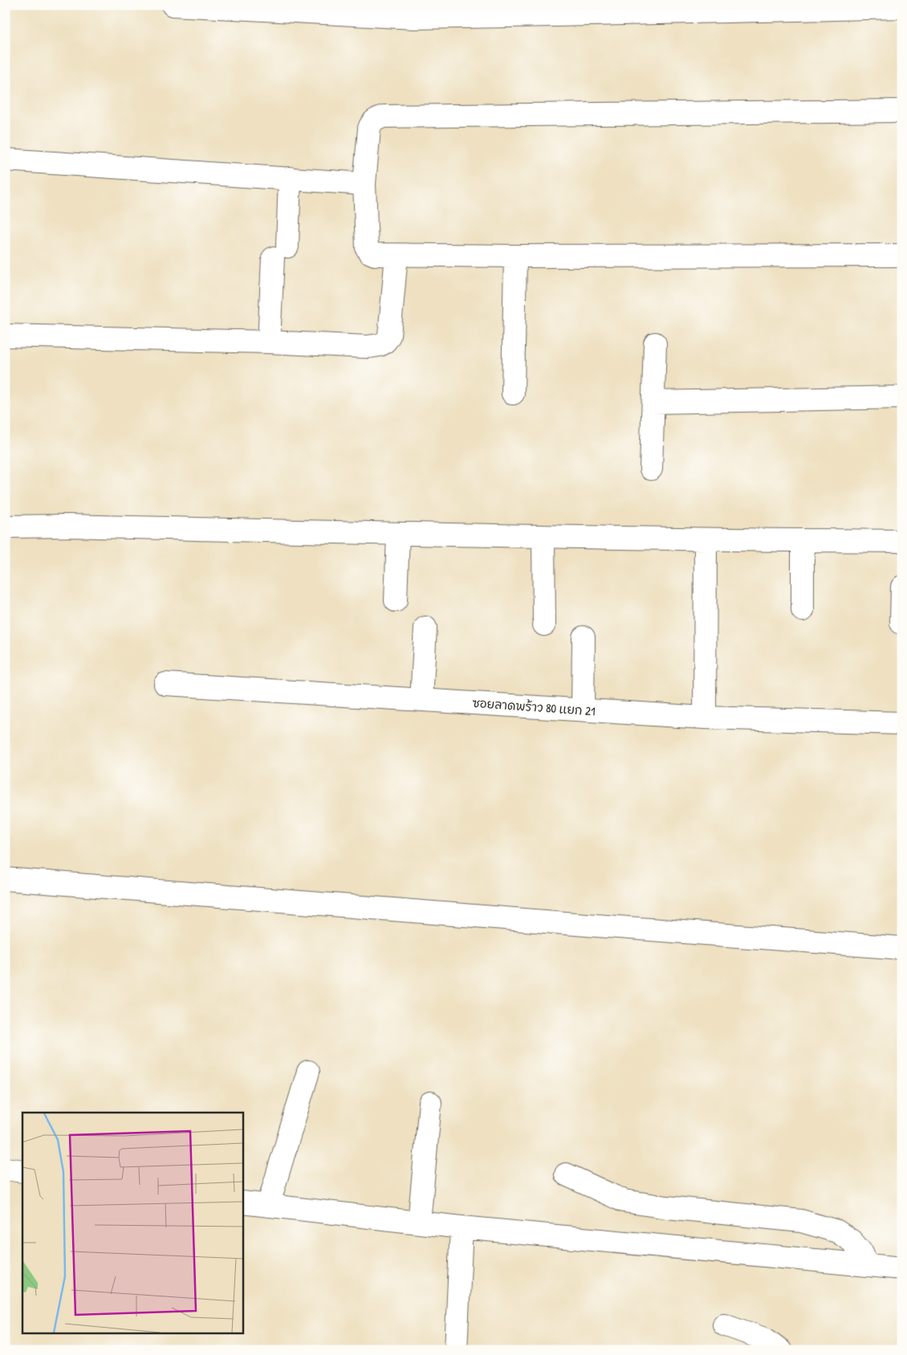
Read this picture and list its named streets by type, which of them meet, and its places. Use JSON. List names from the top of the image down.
{
  "streets": {
    "street": ["ซอยลาดพร้าว 80 แยก 21"]
  }
}
